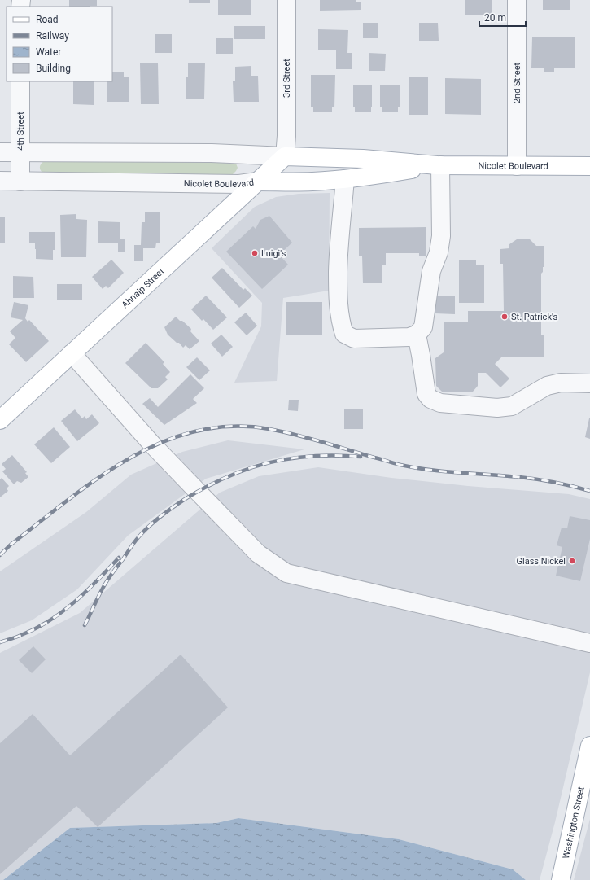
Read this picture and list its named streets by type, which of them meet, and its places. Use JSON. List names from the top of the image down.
{
  "streets": {
    "main road": ["Nicolet Boulevard", "Ahnaip Street", "Washington Street"],
    "street": ["3rd Street", "2nd Street", "4th Street"]
  },
  "crossings": [
    ["3rd Street", "Nicolet Boulevard"],
    ["3rd Street", "Ahnaip Street"],
    ["2nd Street", "Nicolet Boulevard"],
    ["4th Street", "Nicolet Boulevard"],
    ["Nicolet Boulevard", "Ahnaip Street"]
  ],
  "places": ["Luigi's", "St. Patrick's", "Glass Nickel"],
  "legend": [
    "Road",
    "Railway",
    "Water",
    "Building"
  ],
  "scale_bar": "20 m"
}
